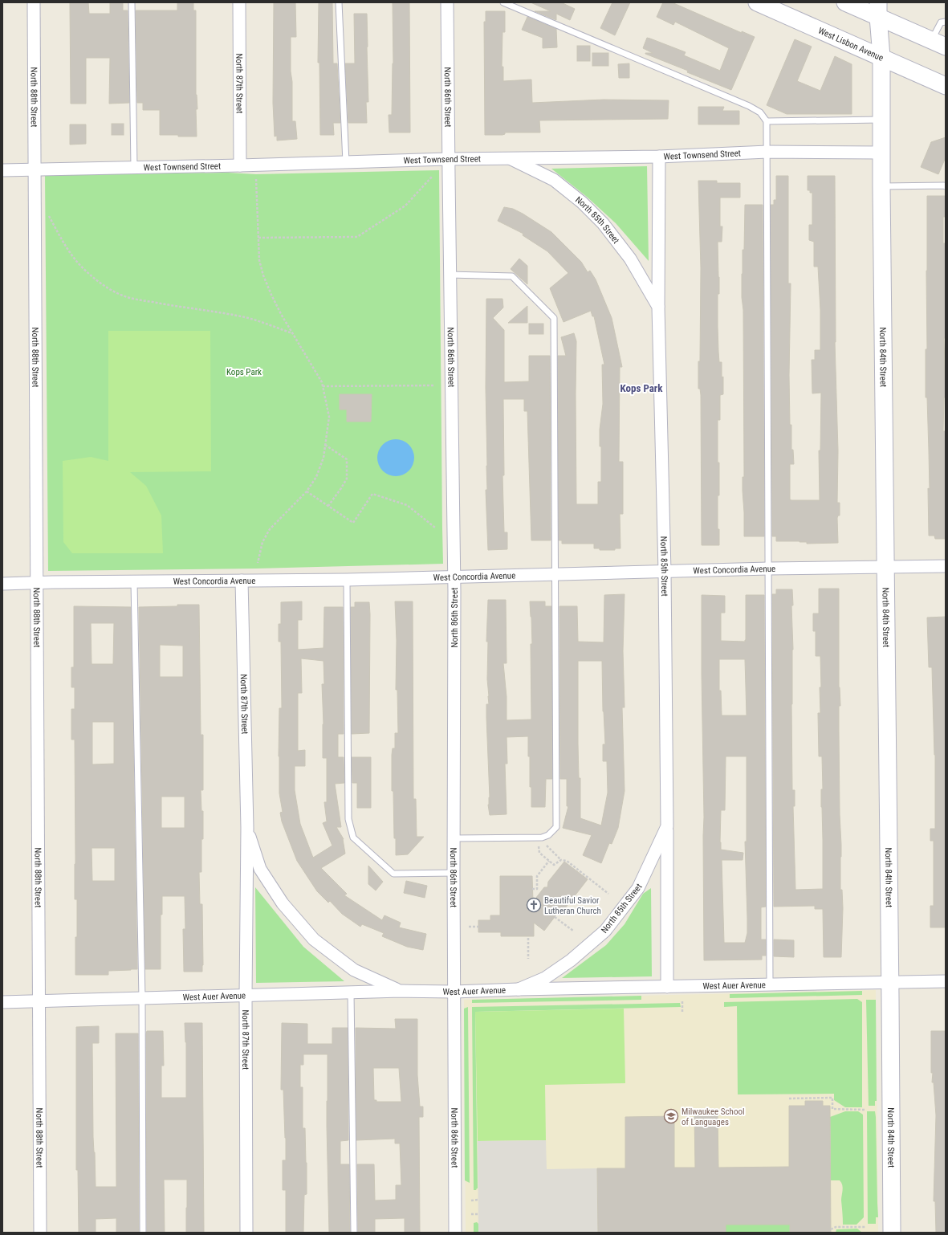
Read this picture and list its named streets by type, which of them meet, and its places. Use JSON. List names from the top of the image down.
{
  "streets": {
    "street": [
      "West Lisbon Avenue",
      "North 87th Street",
      "North 88th Street",
      "North 86th Street",
      "West Townsend Street",
      "North 85th Street",
      "North 84th Street",
      "West Concordia Avenue",
      "West Auer Avenue"
    ]
  },
  "crossings": [
    ["West Lisbon Avenue", "North 84th Street"],
    ["North 87th Street", "West Townsend Street"],
    ["North 87th Street", "West Concordia Avenue"],
    ["North 87th Street", "West Auer Avenue"],
    ["North 88th Street", "West Townsend Street"],
    ["North 88th Street", "West Concordia Avenue"],
    ["North 88th Street", "West Auer Avenue"],
    ["North 86th Street", "West Townsend Street"],
    ["North 86th Street", "West Concordia Avenue"],
    ["North 86th Street", "West Auer Avenue"],
    ["West Townsend Street", "North 85th Street"],
    ["West Townsend Street", "North 84th Street"],
    ["North 85th Street", "West Concordia Avenue"],
    ["North 85th Street", "West Auer Avenue"],
    ["North 84th Street", "West Concordia Avenue"],
    ["North 84th Street", "West Auer Avenue"]
  ],
  "districts": ["Kops Park"],
  "parks": ["Kops Park"],
  "places": {
    "church": ["Beautiful Savior Lutheran Church"],
    "school or university": ["Milwaukee School of Languages"]
  }
}
